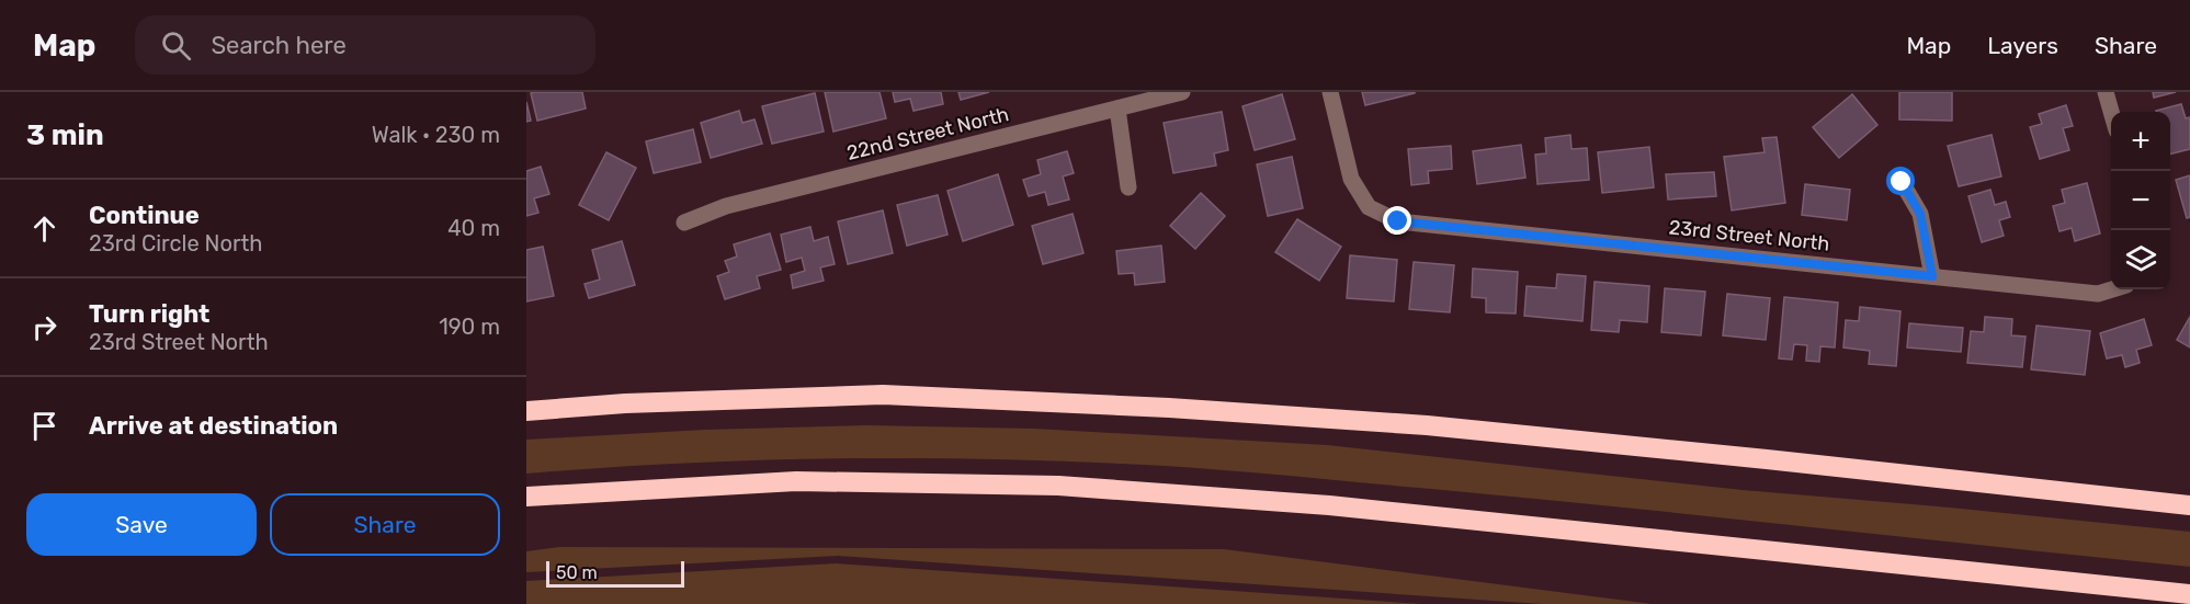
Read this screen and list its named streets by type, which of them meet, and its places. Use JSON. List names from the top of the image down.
{
  "streets": {
    "street": ["22nd Street North", "23rd Street North"]
  },
  "scale_bar": "50 m",
  "page": {
    "header": "Map",
    "search": "Search here",
    "nav": ["Map", "Layers", "Share"],
    "heading": ["3 min", "Walk · 230 m"],
    "map_buttons": ["+", "−"],
    "list": [
      ["Continue", "23rd Circle North", "40 m"],
      ["Turn right", "23rd Street North", "190 m"],
      "Arrive at destination"
    ],
    "buttons": ["Save", "Share"],
    "scale": "50 m"
  }
}
